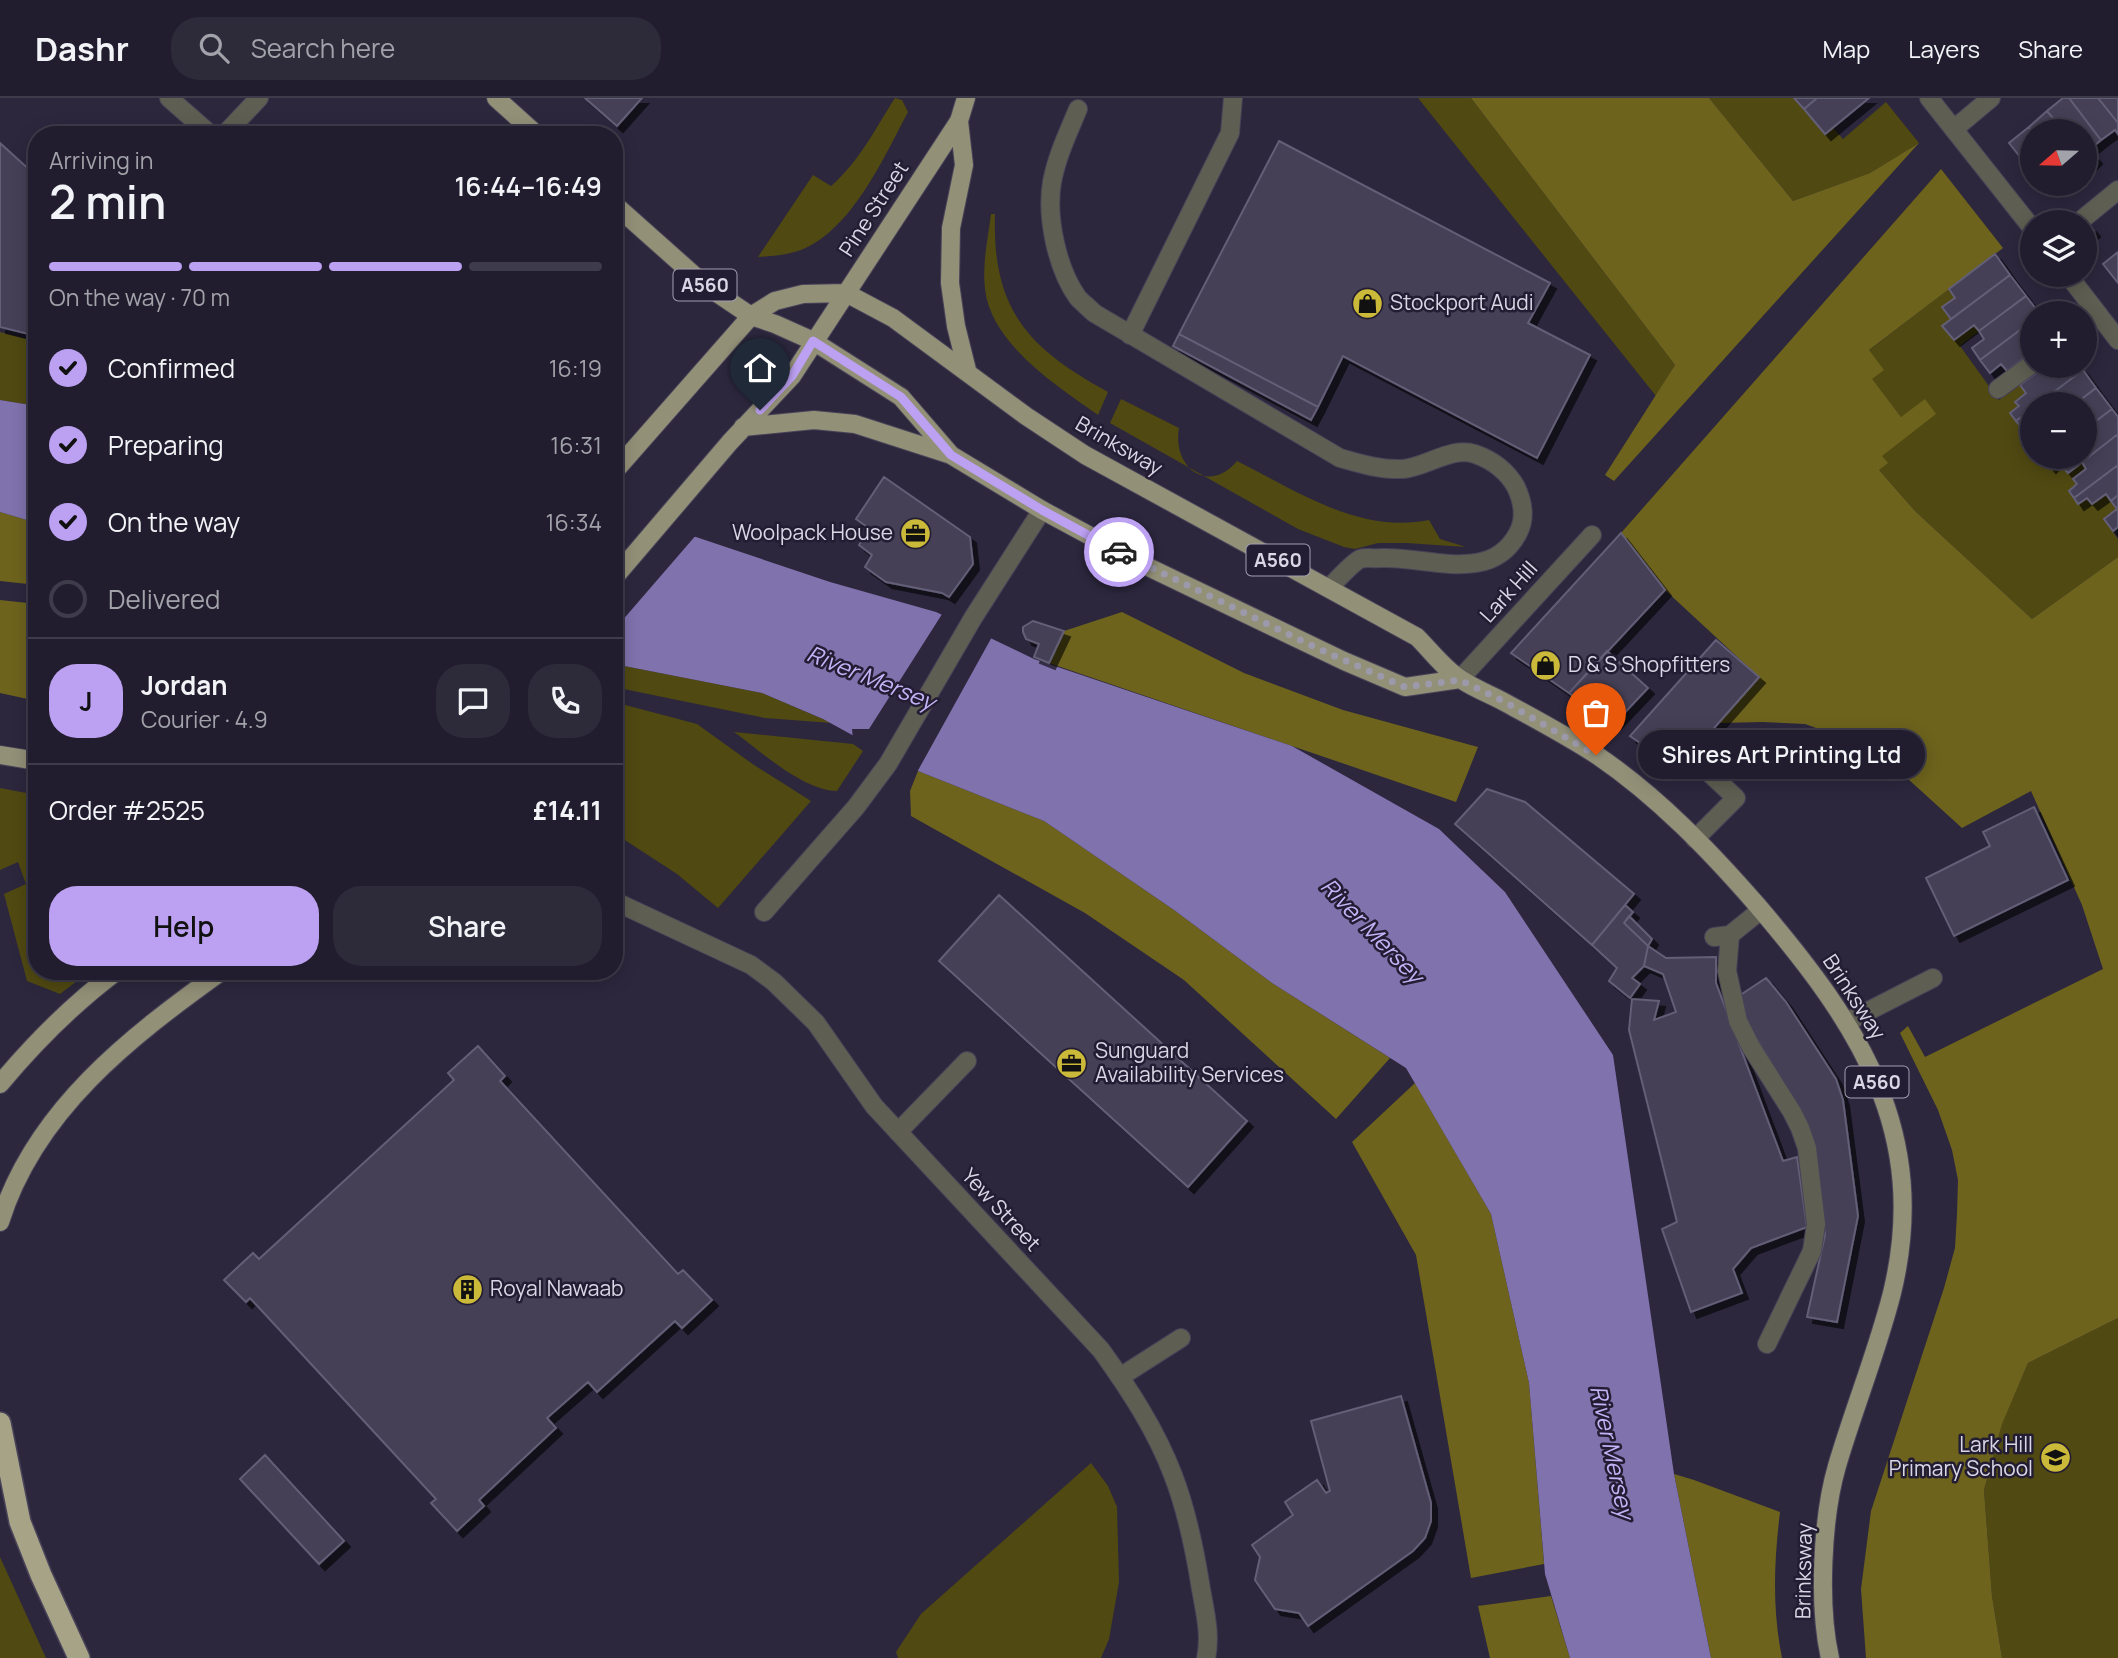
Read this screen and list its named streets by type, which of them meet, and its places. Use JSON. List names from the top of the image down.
{
  "streets": {
    "main road": ["Pine Street", "A560", "Brinksway"],
    "street": ["Lark Hill", "Yew Street"]
  },
  "crossings": [
    ["Pine Street", "A560"],
    ["Pine Street", "Brinksway"],
    ["A560", "Brinksway"],
    ["A560", "Lark Hill"],
    ["Brinksway", "Lark Hill"]
  ],
  "water": ["River Mersey"],
  "places": {
    "shop": ["Stockport Audi", "D & S Shopfitters"],
    "office": ["Woolpack House", "Sunguard Availability Services"],
    "other": ["Shires Art Printing Ltd"],
    "building": ["Royal Nawaab"],
    "school or university": ["Lark Hill Primary School"]
  },
  "north": "left",
  "page": {
    "header": "Dashr",
    "search": "Search here",
    "nav": ["Map", "Layers", "Share"],
    "map_buttons": ["+", "−"],
    "heading": ["2 min", "Arriving in", "16:44–16:49"],
    "panel": [
      "Jordan",
      "Courier · 4.9",
      "Order #2525",
      "£14.11"
    ],
    "bar": "On the way · 70 m",
    "list": [
      ["Confirmed", "16:19"],
      ["Preparing", "16:31"],
      ["On the way", "16:34"],
      "Delivered"
    ],
    "round": "J",
    "bubble": "Shires Art Printing Ltd",
    "buttons": ["Help", "Share"]
  }
}
